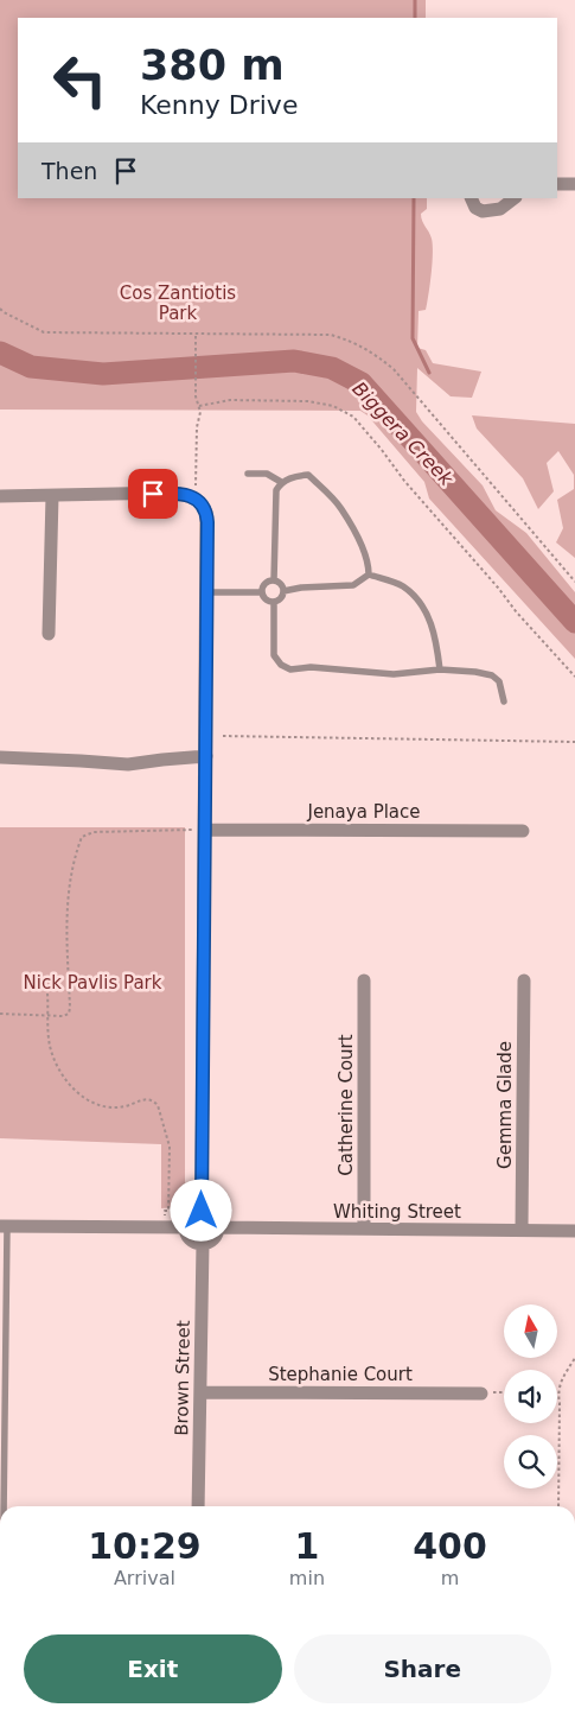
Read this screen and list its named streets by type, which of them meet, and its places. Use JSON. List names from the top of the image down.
{
  "streets": {
    "street": [
      "Jenaya Place",
      "Catherine Court",
      "Gemma Glade",
      "Whiting Street",
      "Stephanie Court",
      "Brown Street"
    ]
  },
  "crossings": [
    ["Catherine Court", "Whiting Street"],
    ["Gemma Glade", "Whiting Street"],
    ["Whiting Street", "Brown Street"],
    ["Stephanie Court", "Brown Street"]
  ],
  "water": ["Biggera Creek"],
  "parks": ["Cos Zantiotis Park", "Nick Pavlis Park"],
  "north": "top",
  "page": {
    "turn": ["380 m", "Kenny Drive"],
    "then": "Then",
    "eta": [
      "10:29",
      "Arrival",
      "1",
      "min",
      "400",
      "m"
    ],
    "buttons": ["Exit", "Share"]
  }
}
